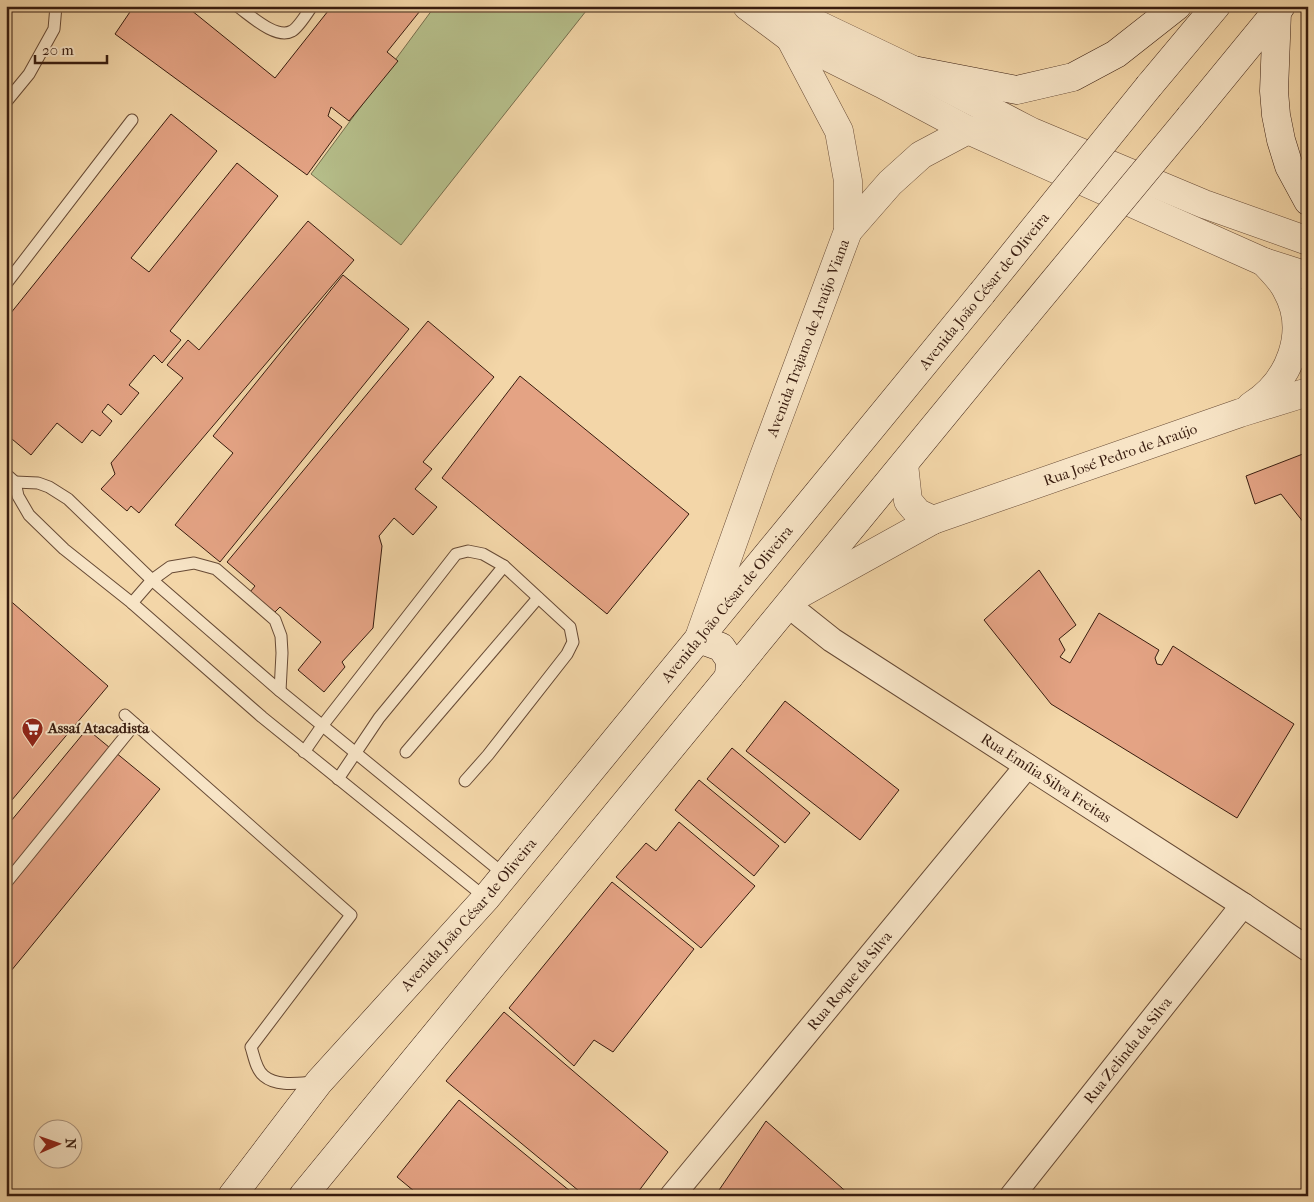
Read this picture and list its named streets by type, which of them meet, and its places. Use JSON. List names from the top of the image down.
{
  "streets": {
    "main road": ["Avenida João César de Oliveira", "Avenida Trajano de Araújo Viana", "Rua José Pedro de Araújo"],
    "street": ["Rua Emília Silva Freitas", "Rua Roque da Silva", "Rua Zelinda da Silva"]
  },
  "crossings": [
    ["Avenida João César de Oliveira", "Avenida Trajano de Araújo Viana"],
    ["Rua José Pedro de Araújo", "Rua Emília Silva Freitas"],
    ["Rua Emília Silva Freitas", "Rua Roque da Silva"],
    ["Rua Emília Silva Freitas", "Rua Zelinda da Silva"]
  ],
  "places": {
    "supermarket": ["Assaí Atacadista"]
  },
  "scale_bar": "20 m",
  "north": "right"
}
